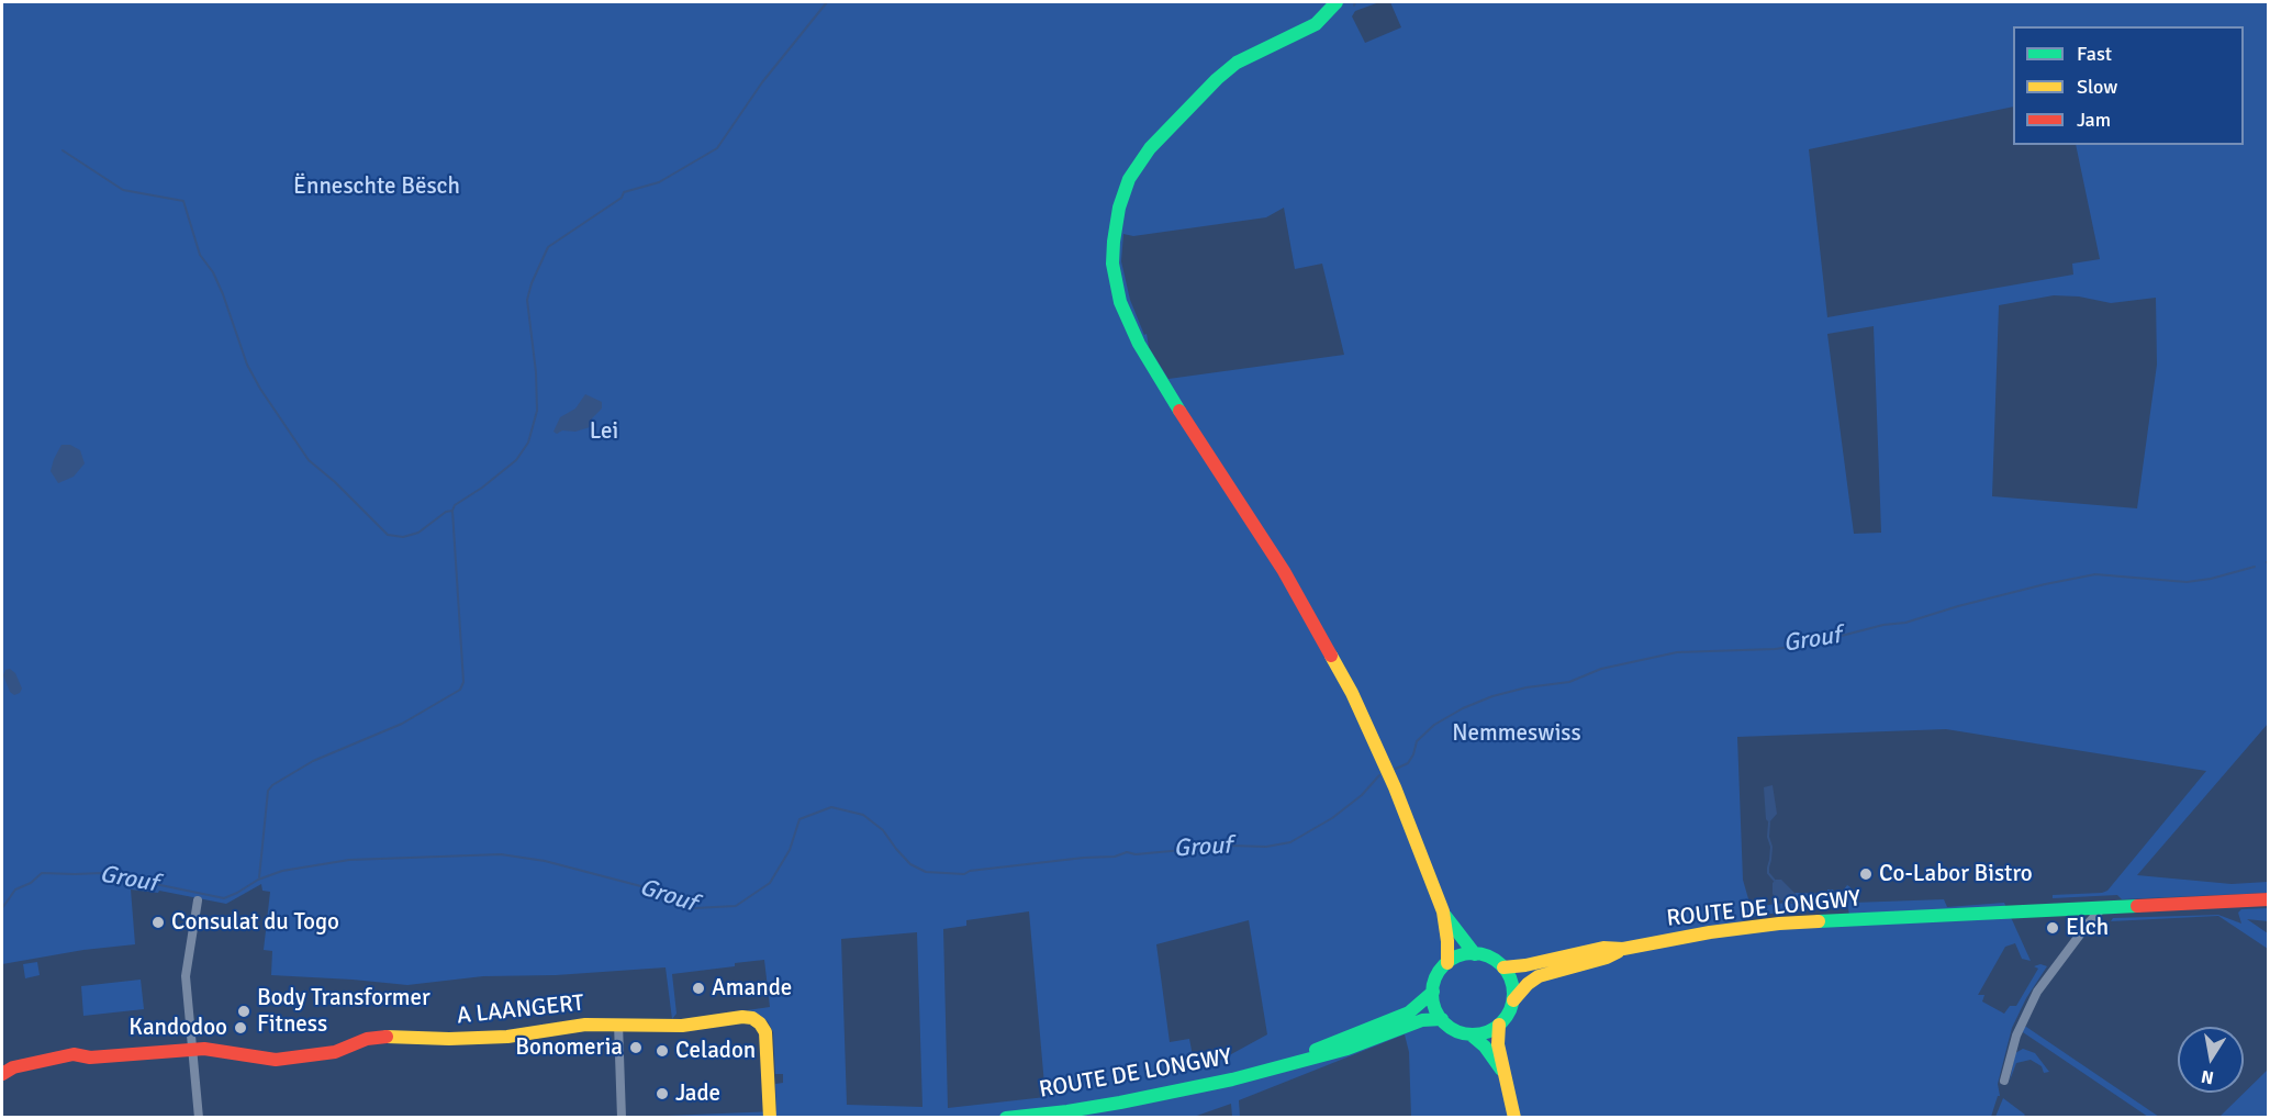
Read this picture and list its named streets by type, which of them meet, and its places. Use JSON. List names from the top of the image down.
{
  "streets": {
    "main road": ["ROUTE DE LONGWY", "A LAANGERT"]
  },
  "water": ["Grouf"],
  "parks": ["Ënneschte Bësch", "Lei", "Nemmeswiss"],
  "places": [
    "Co-Labor Bistro",
    "Consulat du Togo",
    "Elch",
    "Amande",
    "Body Transformer Fitness",
    "Kandodoo",
    "Bonomeria",
    "Celadon",
    "Jade"
  ],
  "legend": ["Fast", "Slow", "Jam"],
  "north": "bottom"
}
